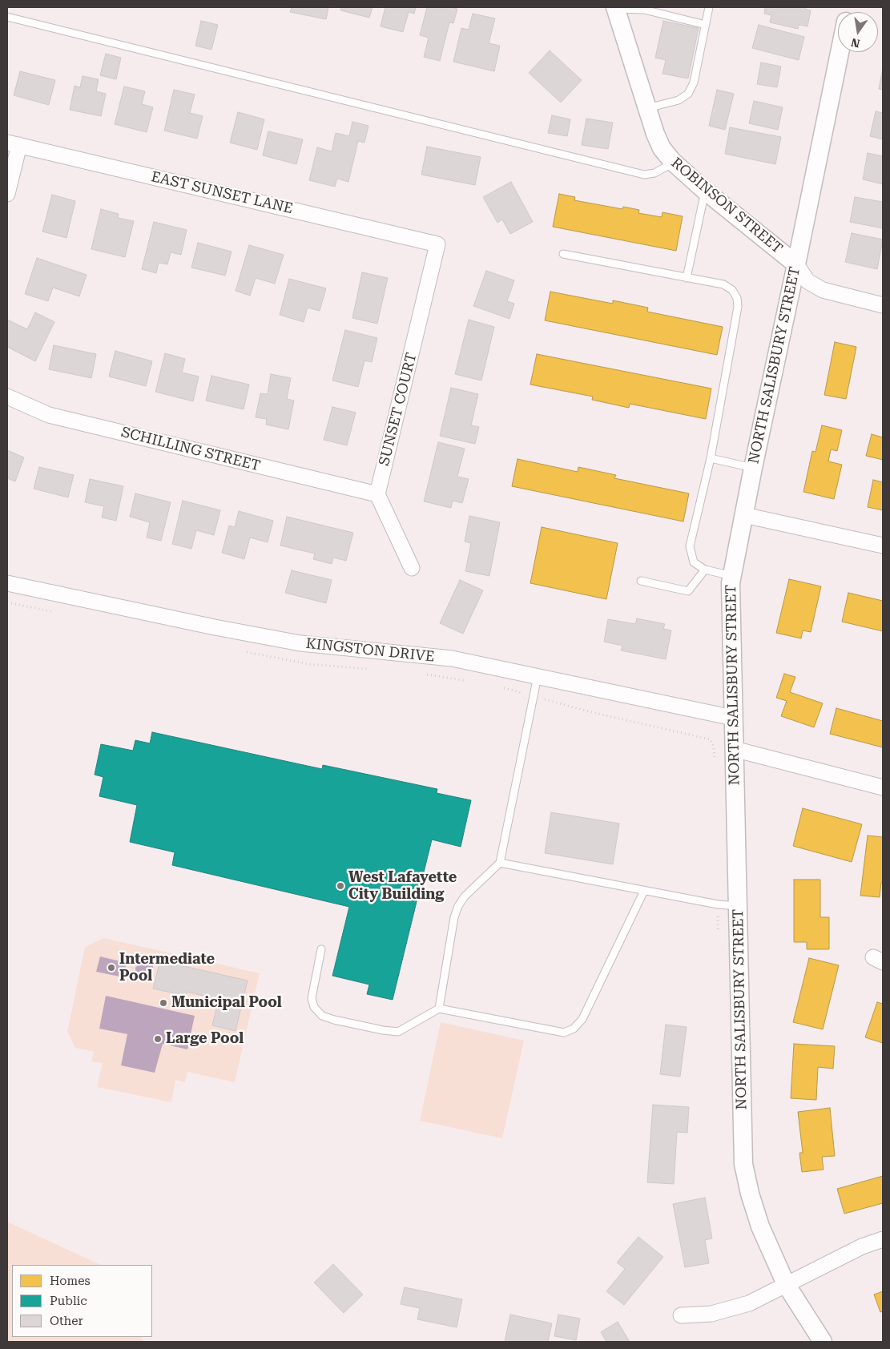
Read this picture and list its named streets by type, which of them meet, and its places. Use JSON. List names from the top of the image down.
{
  "streets": {
    "street": [
      "EAST SUNSET LANE",
      "ROBINSON STREET",
      "NORTH SALISBURY STREET",
      "SUNSET COURT",
      "SCHILLING STREET",
      "KINGSTON DRIVE"
    ]
  },
  "crossings": [
    ["EAST SUNSET LANE", "SUNSET COURT"],
    ["ROBINSON STREET", "NORTH SALISBURY STREET"],
    ["NORTH SALISBURY STREET", "KINGSTON DRIVE"],
    ["SUNSET COURT", "SCHILLING STREET"]
  ],
  "places": [
    "West Lafayette City Building",
    "Intermediate Pool",
    "Municipal Pool",
    "Large Pool"
  ],
  "legend": ["Homes", "Public", "Other"],
  "north": "bottom"
}
